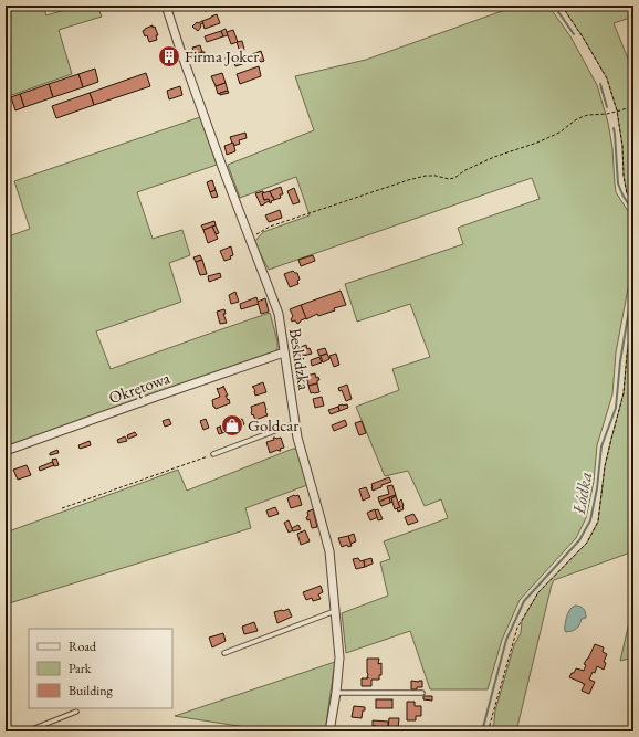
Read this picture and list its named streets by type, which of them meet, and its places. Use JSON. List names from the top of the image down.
{
  "streets": {
    "street": ["Beskidzka", "Okrętowa"]
  },
  "crossings": [
    ["Beskidzka", "Okrętowa"]
  ],
  "water": ["Łódka"],
  "places": {
    "building": ["Firma Joker"],
    "shop": ["Goldcar"]
  },
  "legend": ["Road", "Park", "Building"]
}
